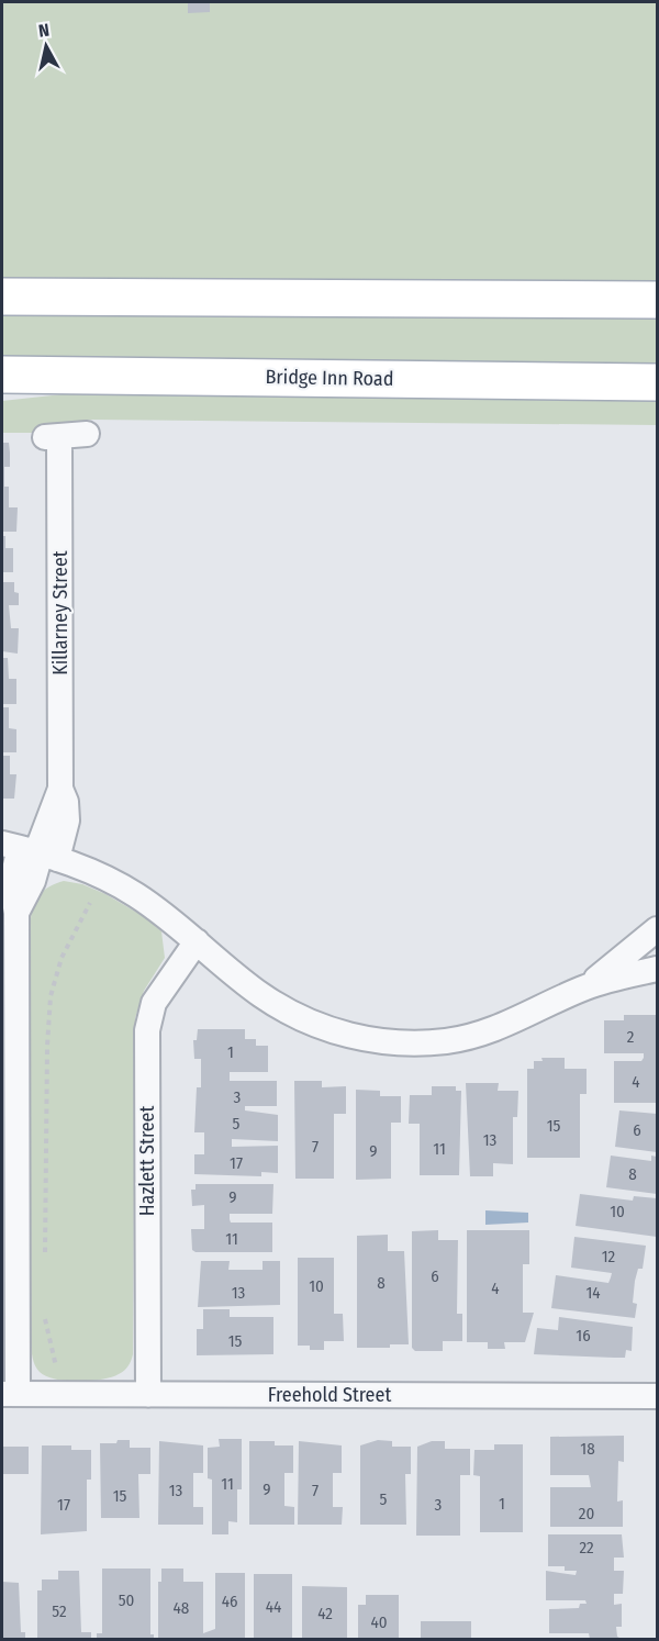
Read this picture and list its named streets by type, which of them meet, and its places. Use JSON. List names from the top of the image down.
{
  "streets": {
    "main road": ["Bridge Inn Road"],
    "street": ["Killarney Street", "Hazlett Street", "Freehold Street"]
  },
  "crossings": [
    ["Killarney Street", "Freehold Street"],
    ["Hazlett Street", "Freehold Street"]
  ],
  "house_numbers": [
    "2",
    "1",
    "4",
    "3",
    "5",
    "15",
    "6",
    "13",
    "7",
    "11",
    "9",
    "17",
    "8",
    "9",
    "10",
    "11",
    "12",
    "6",
    "8",
    "10",
    "4",
    "13",
    "14",
    "16",
    "15",
    "18",
    "11",
    "9",
    "13",
    "7",
    "15",
    "5",
    "1",
    "17",
    "3",
    "20",
    "22",
    "50",
    "46",
    "44",
    "48",
    "52",
    "42",
    "40"
  ],
  "north": "top"
}
